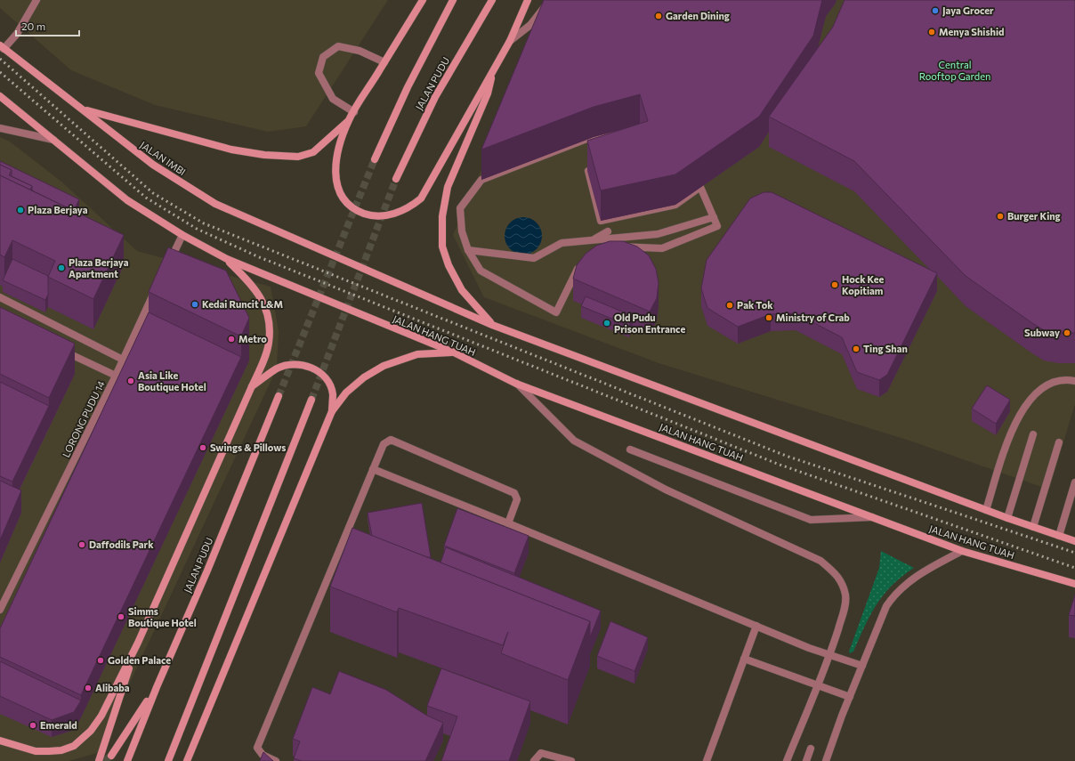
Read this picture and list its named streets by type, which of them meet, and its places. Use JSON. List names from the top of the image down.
{
  "streets": {
    "main road": ["JALAN PUDU", "JALAN IMBI", "JALAN HANG TUAH"],
    "street": ["LORONG PUDU 14"]
  },
  "parks": ["Central Rooftop Garden"],
  "places": [
    "Jaya Grocer",
    "Garden Dining",
    "Menya Shishid",
    "Plaza Berjaya",
    "Burger King",
    "Plaza Berjaya Apartment",
    "Hock Kee Kopitiam",
    "Kedai Runcit L&M",
    "Pak Tok",
    "Ministry of Crab",
    "Old Pudu Prison Entrance",
    "Subway",
    "Metro",
    "Ting Shan",
    "Asia Like Boutique Hotel",
    "Swings & Pillows",
    "Daffodils Park",
    "Simms Boutique Hotel",
    "Golden Palace",
    "Alibaba",
    "Emerald"
  ],
  "scale_bar": "20 m"
}
